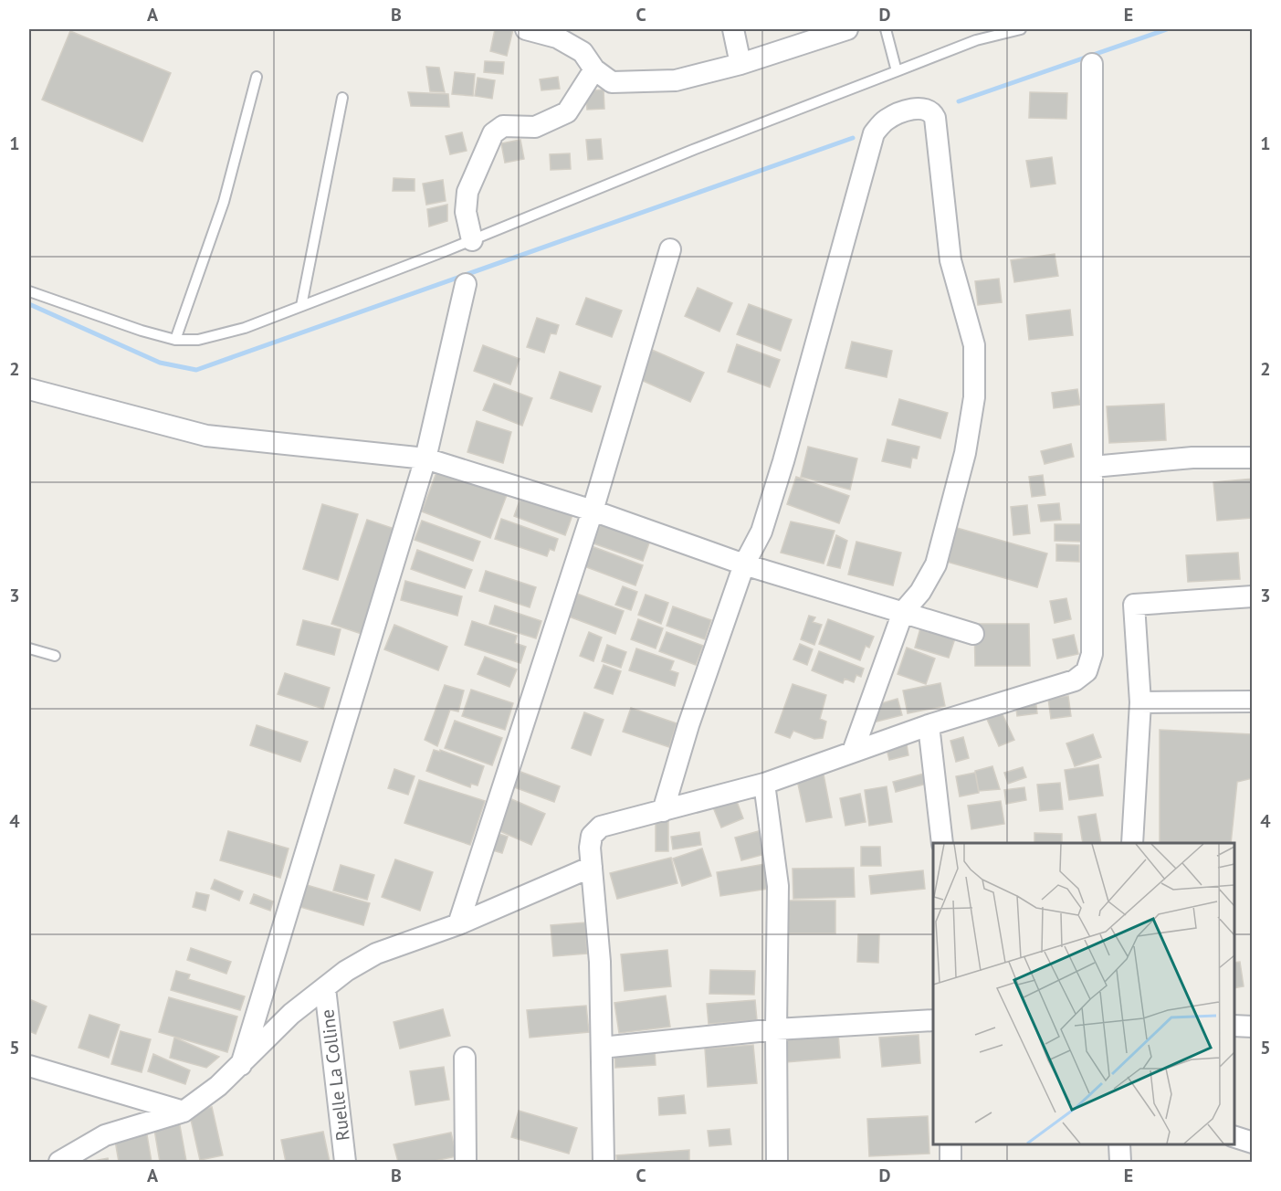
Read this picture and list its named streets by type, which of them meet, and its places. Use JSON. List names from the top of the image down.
{
  "streets": {
    "street": ["Ruelle La Colline"]
  },
  "grid": {
    "columns": [
      "A",
      "B",
      "C",
      "D",
      "E"
    ],
    "rows": [
      "1",
      "2",
      "3",
      "4",
      "5"
    ]
  }
}
